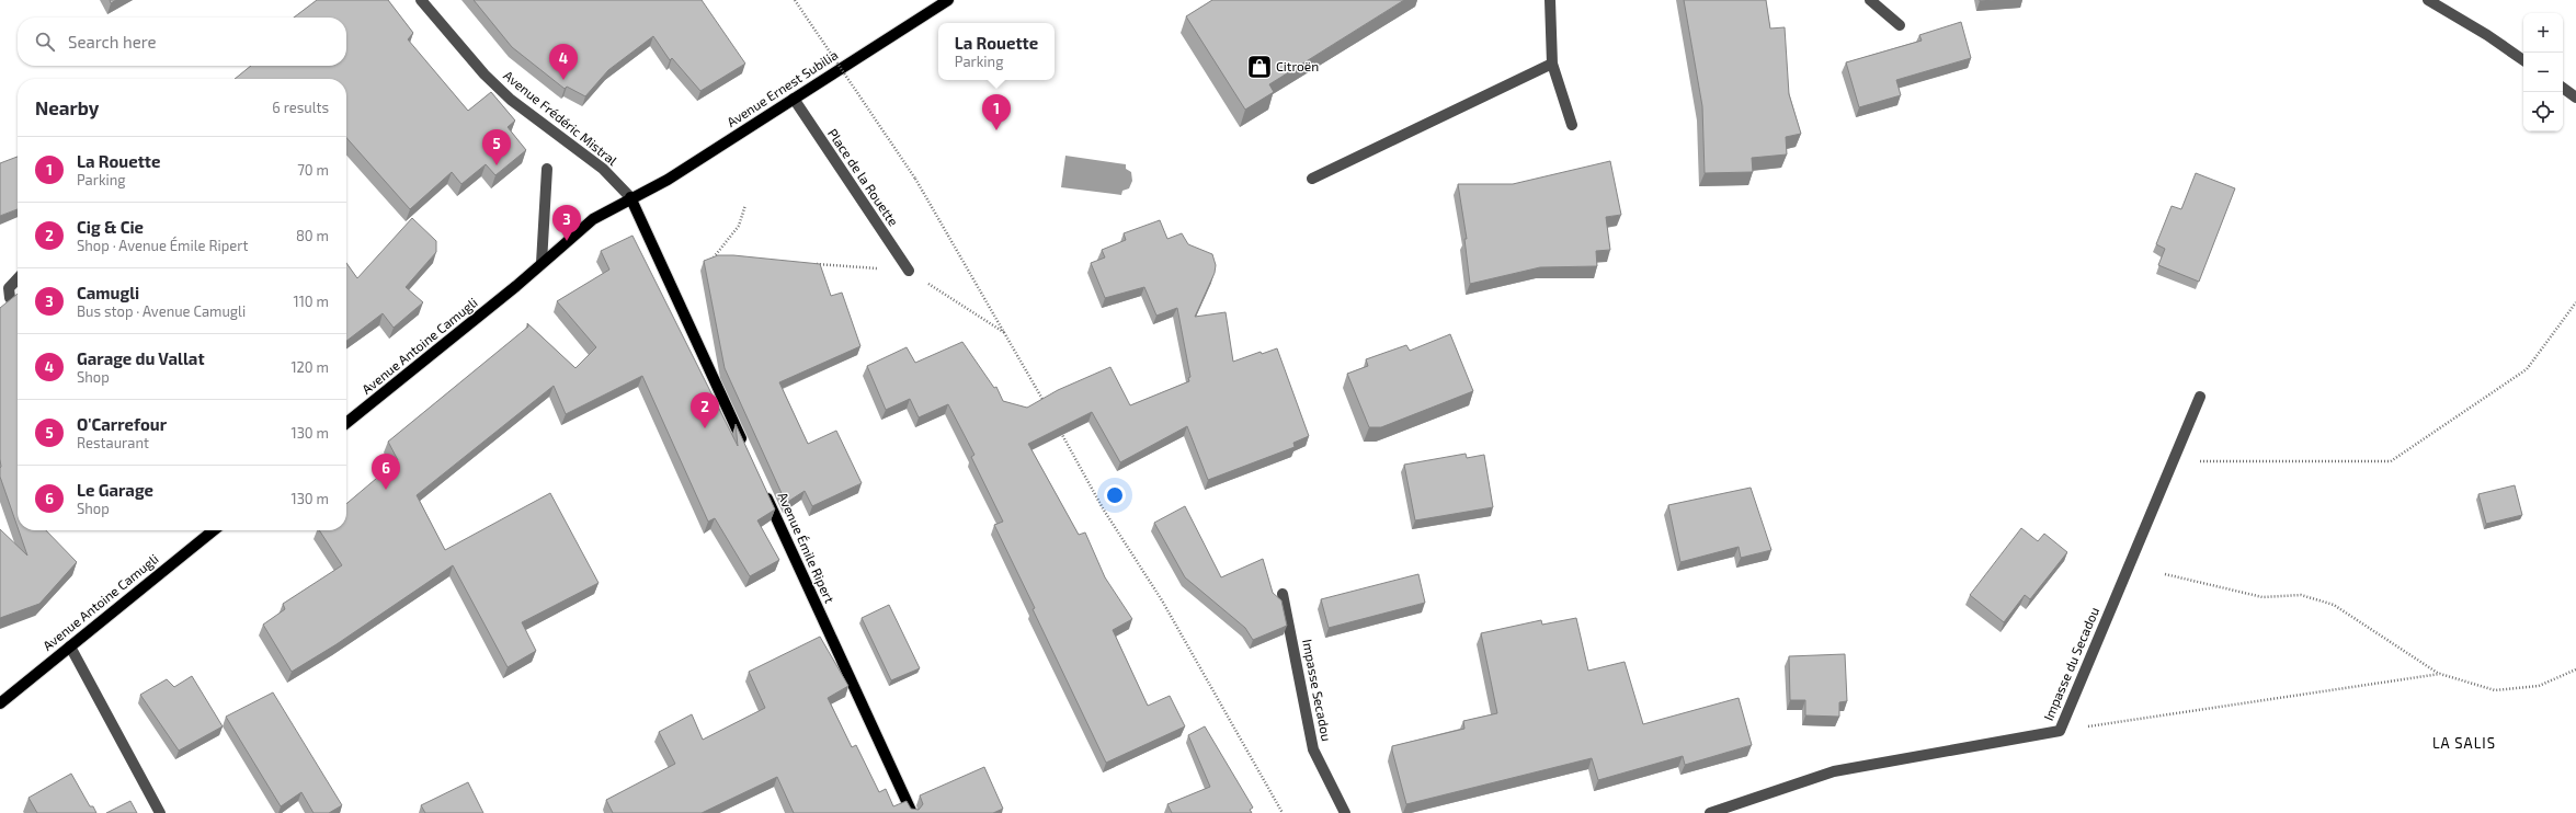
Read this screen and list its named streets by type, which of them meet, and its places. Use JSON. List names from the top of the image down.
{
  "streets": {
    "main road": ["Avenue Ernest Subilia", "Avenue Antoine Camugli", "Avenue Émile Ripert"],
    "street": [
      "Avenue Frédéric Mistral",
      "Place de la Rouette",
      "Impasse du Secadou",
      "Impasse Secadou"
    ]
  },
  "crossings": [
    ["Avenue Ernest Subilia", "Avenue Frédéric Mistral"],
    ["Avenue Ernest Subilia", "Place de la Rouette"],
    ["Avenue Ernest Subilia", "Avenue Antoine Camugli"]
  ],
  "districts": ["LA SALIS"],
  "places": {
    "shop": ["Citroën"]
  },
  "page": {
    "map_buttons": ["+", "−"],
    "search": "Search here",
    "popup": ["La Rouette", "Parking"],
    "pins": [
      "4",
      "1",
      "5",
      "3",
      "2",
      "6"
    ],
    "heading": ["Nearby", "6 results"],
    "list": [
      {
        "mark": "1",
        "name": "La Rouette",
        "note": "Parking",
        "value": "70 m"
      },
      {
        "mark": "2",
        "name": "Cig & Cie",
        "note": "Shop · Avenue Émile Ripert",
        "value": "80 m"
      },
      {
        "mark": "3",
        "name": "Camugli",
        "note": "Bus stop · Avenue Camugli",
        "value": "110 m"
      },
      {
        "mark": "4",
        "name": "Garage du Vallat",
        "note": "Shop",
        "value": "120 m"
      },
      {
        "mark": "5",
        "name": "O'Carrefour",
        "note": "Restaurant",
        "value": "130 m"
      },
      {
        "mark": "6",
        "name": "Le Garage",
        "note": "Shop",
        "value": "130 m"
      }
    ]
  }
}
